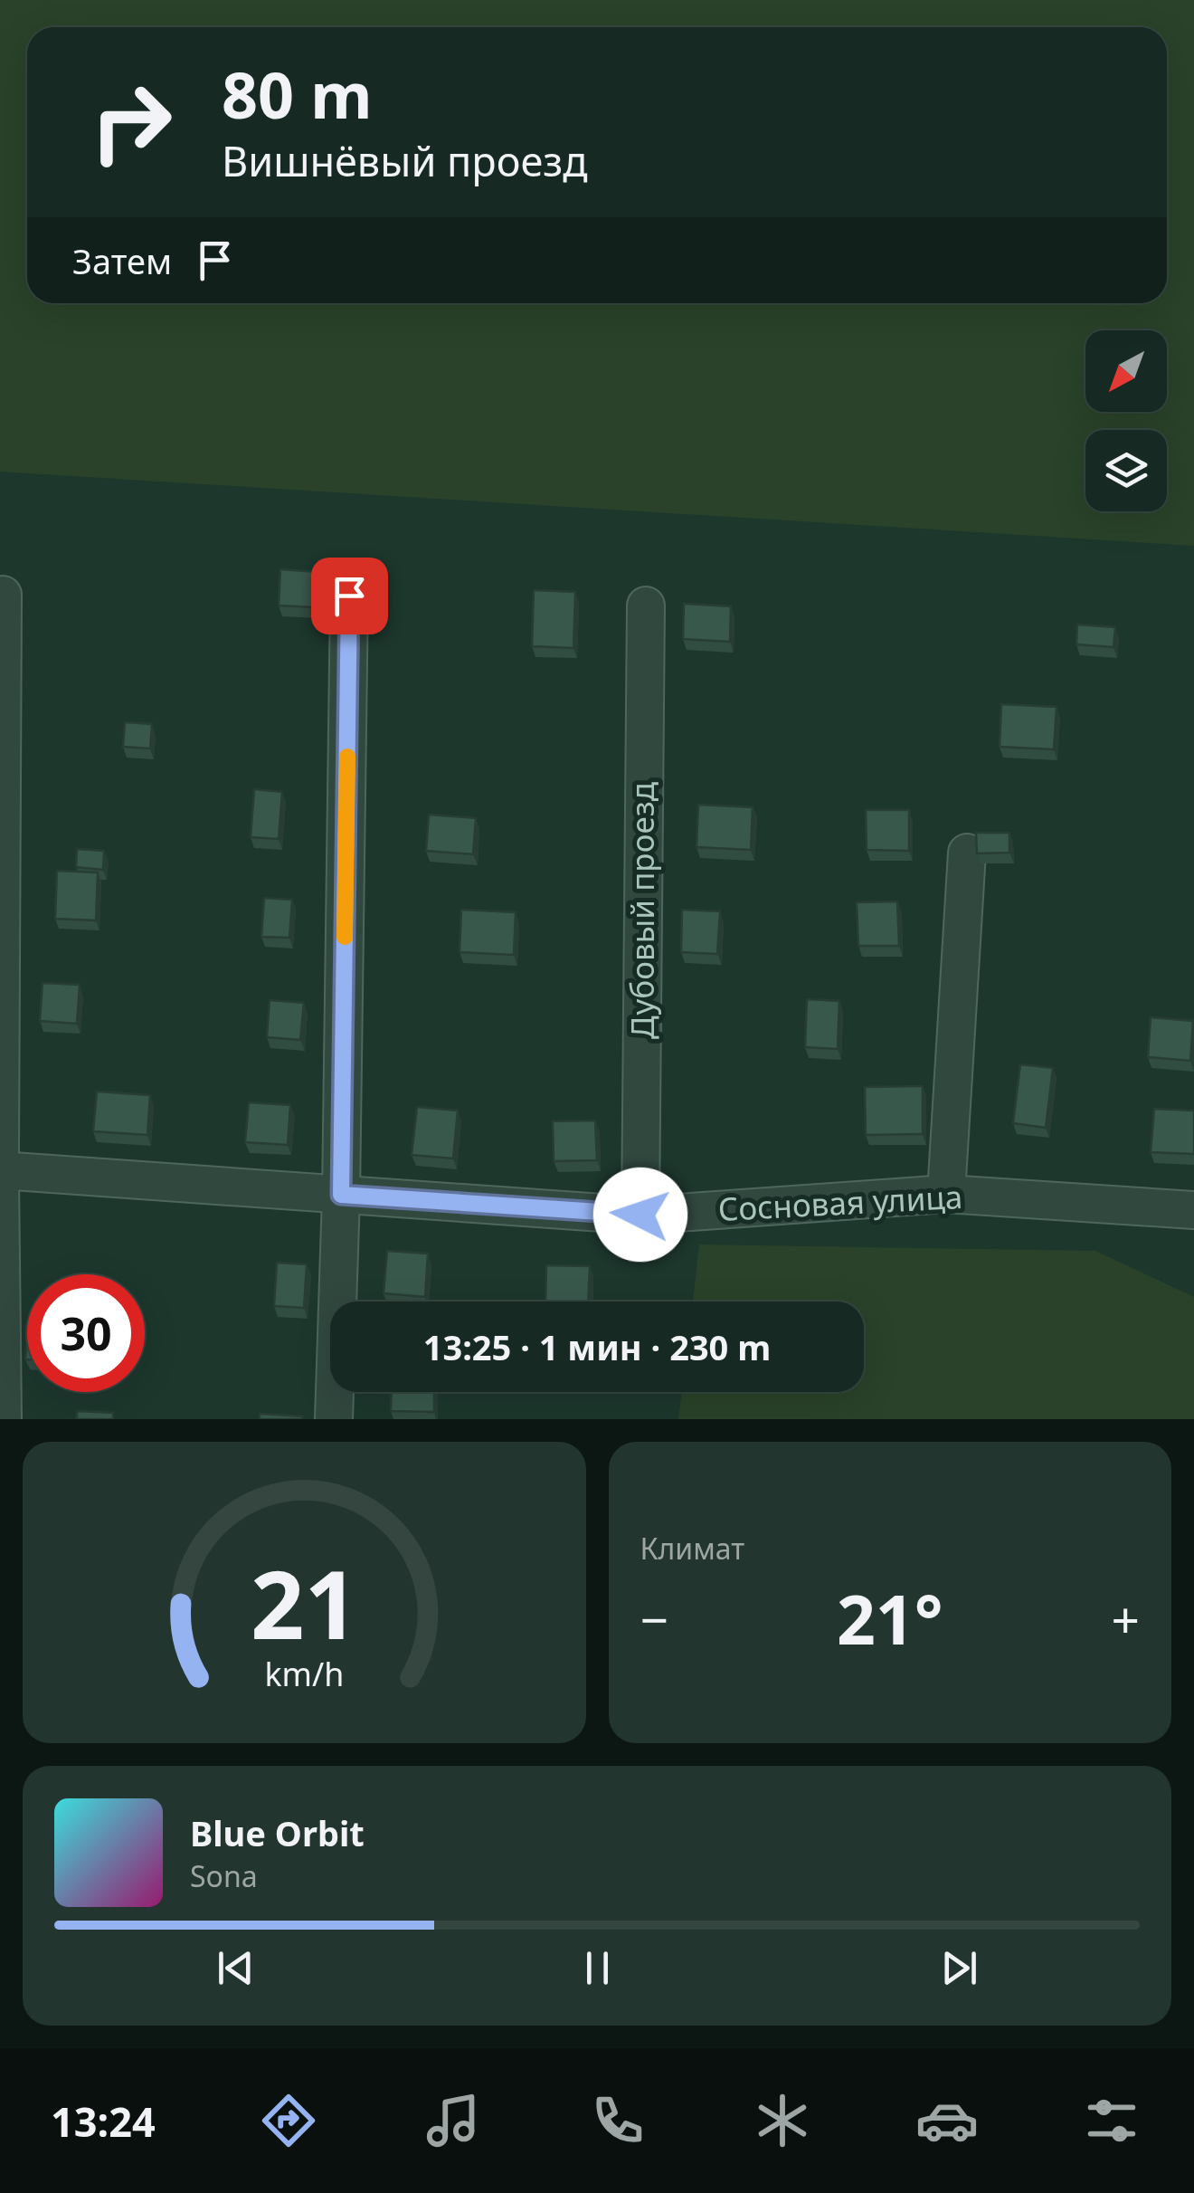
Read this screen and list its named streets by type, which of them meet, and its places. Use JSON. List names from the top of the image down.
{
  "streets": {
    "street": ["Дубовый проезд", "Сосновая улица"]
  },
  "crossings": [
    ["Дубовый проезд", "Сосновая улица"]
  ],
  "north": "bottom left",
  "page": {
    "turn": ["80 m", "Вишнёвый проезд"],
    "then": "Затем",
    "limit": "30",
    "trip": "13:25 · 1 мин · 230 m",
    "tile": "Климат",
    "heat": ["−", "21°", "+"],
    "song": ["Blue Orbit", "Sona"],
    "tabs": "13:24",
    "gauge": ["21", "km/h"]
  }
}
